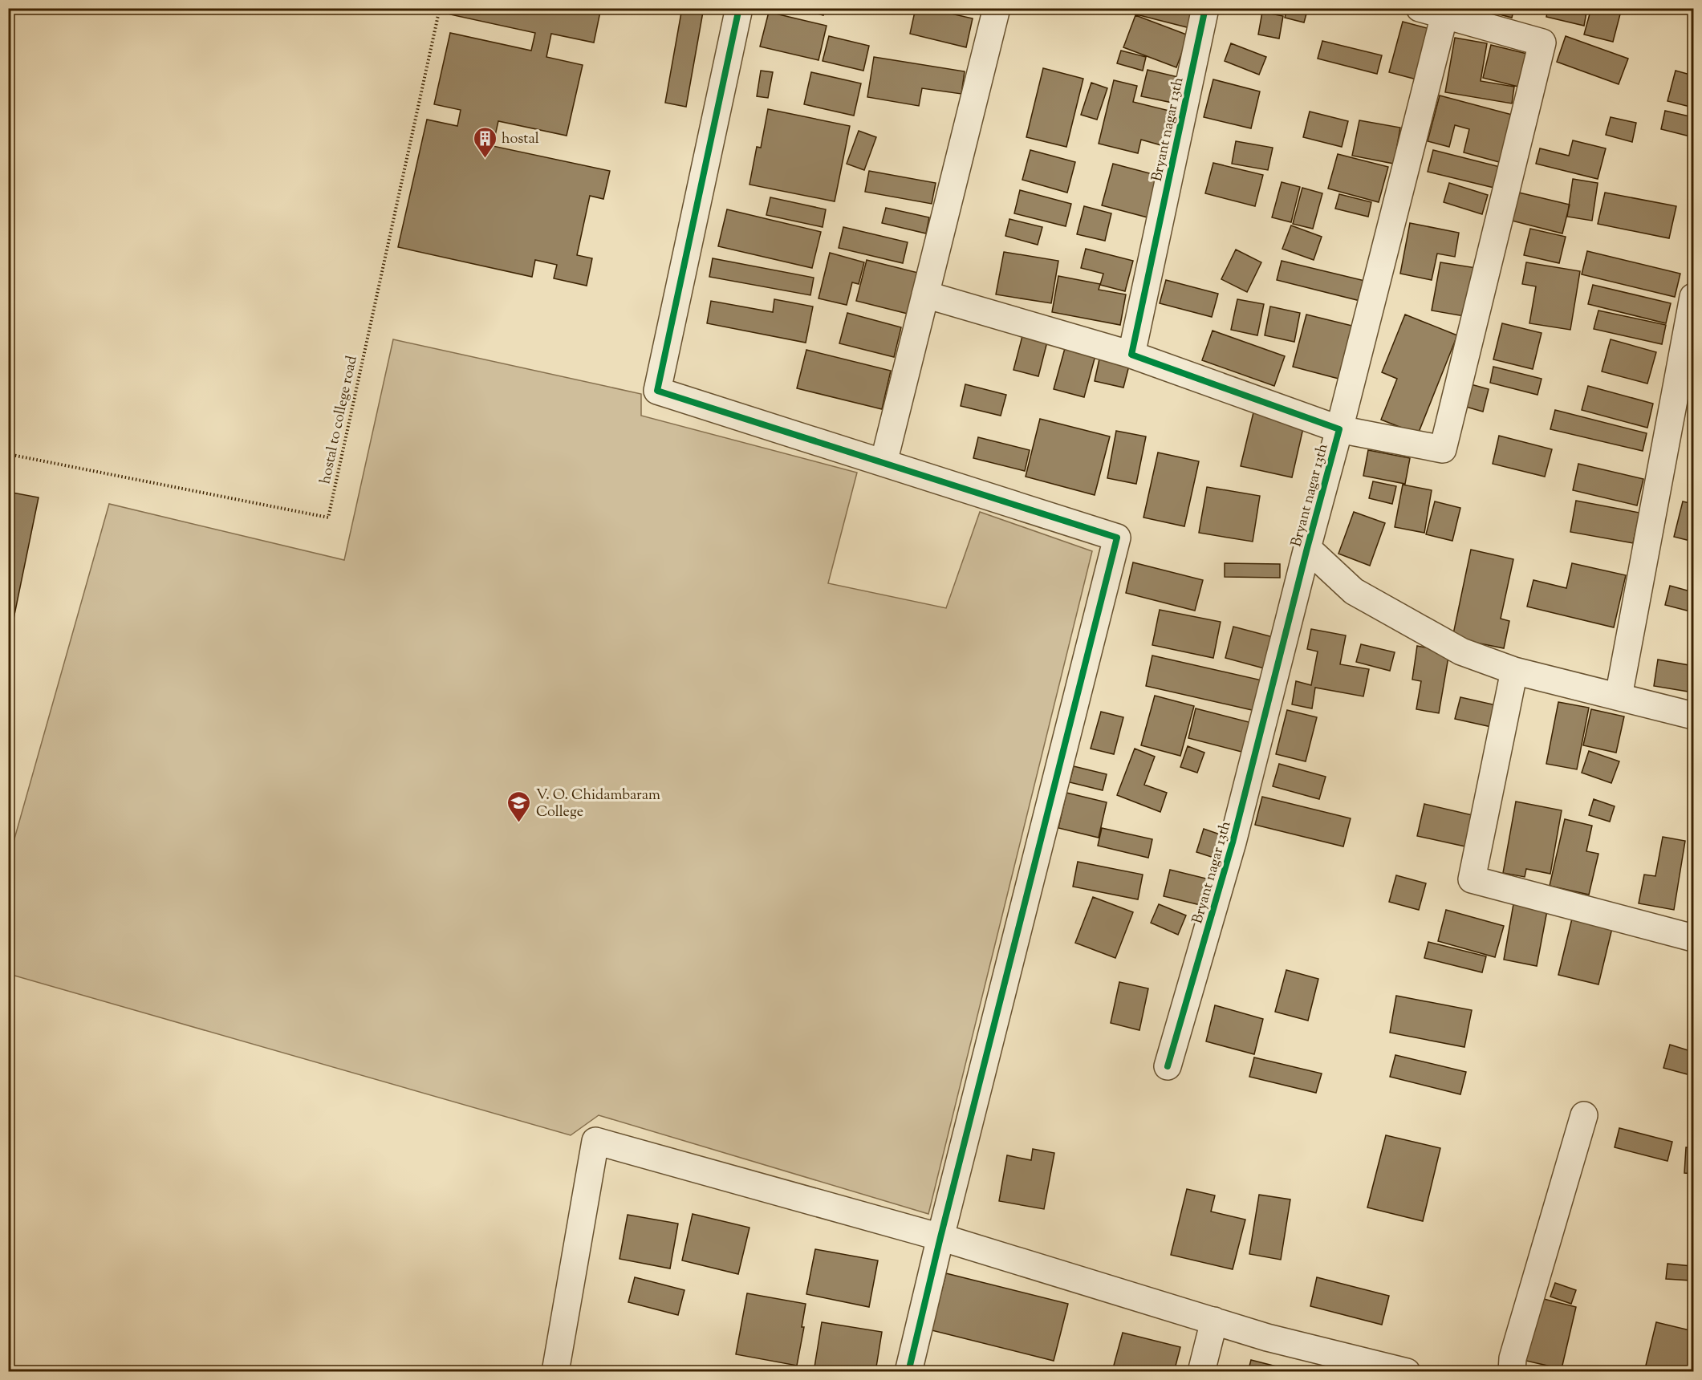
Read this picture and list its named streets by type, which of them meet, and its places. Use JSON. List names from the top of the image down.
{
  "streets": {
    "street": ["Bryant nagar 13th"],
    "path": ["hostal to college road"]
  },
  "places": {
    "building": ["hostal"],
    "school or university": ["V. O. Chidambaram College"]
  }
}
